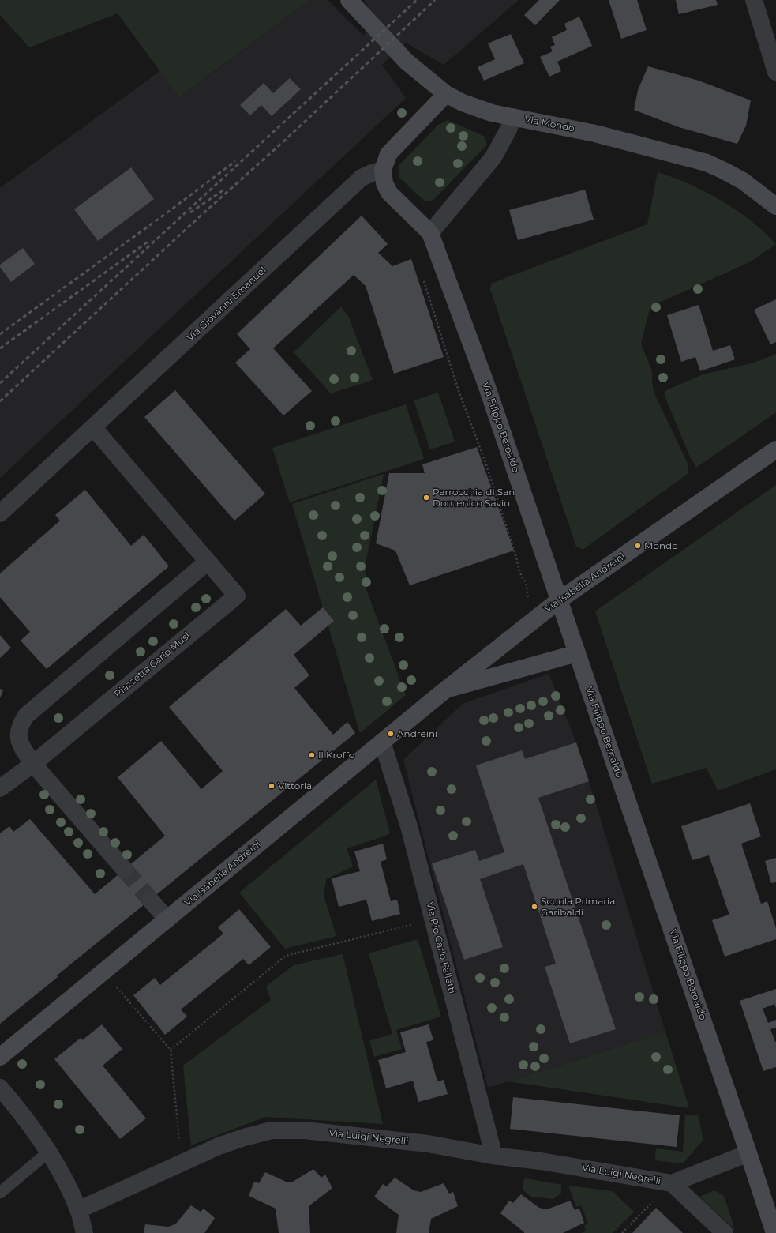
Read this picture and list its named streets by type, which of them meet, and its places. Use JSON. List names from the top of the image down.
{
  "streets": {
    "street": [
      "Via Mondo",
      "Via Giovanni Emanuel",
      "Via Filippo Beroaldo",
      "Via Isabella Andreini",
      "Piazzetta Carlo Musi",
      "Via Pio Carlo Falletti",
      "Via Luigi Negrelli"
    ]
  },
  "crossings": [
    ["Via Giovanni Emanuel", "Via Filippo Beroaldo"],
    ["Via Giovanni Emanuel", "Piazzetta Carlo Musi"],
    ["Via Filippo Beroaldo", "Via Isabella Andreini"],
    ["Via Filippo Beroaldo", "Via Luigi Negrelli"],
    ["Via Isabella Andreini", "Via Pio Carlo Falletti"],
    ["Via Pio Carlo Falletti", "Via Luigi Negrelli"]
  ],
  "places": [
    "Parrocchia di San Domenico Savio",
    "Mondo",
    "Andreini",
    "Il Kroffo",
    "Vittoria",
    "Scuola Primaria Garibaldi"
  ]
}
